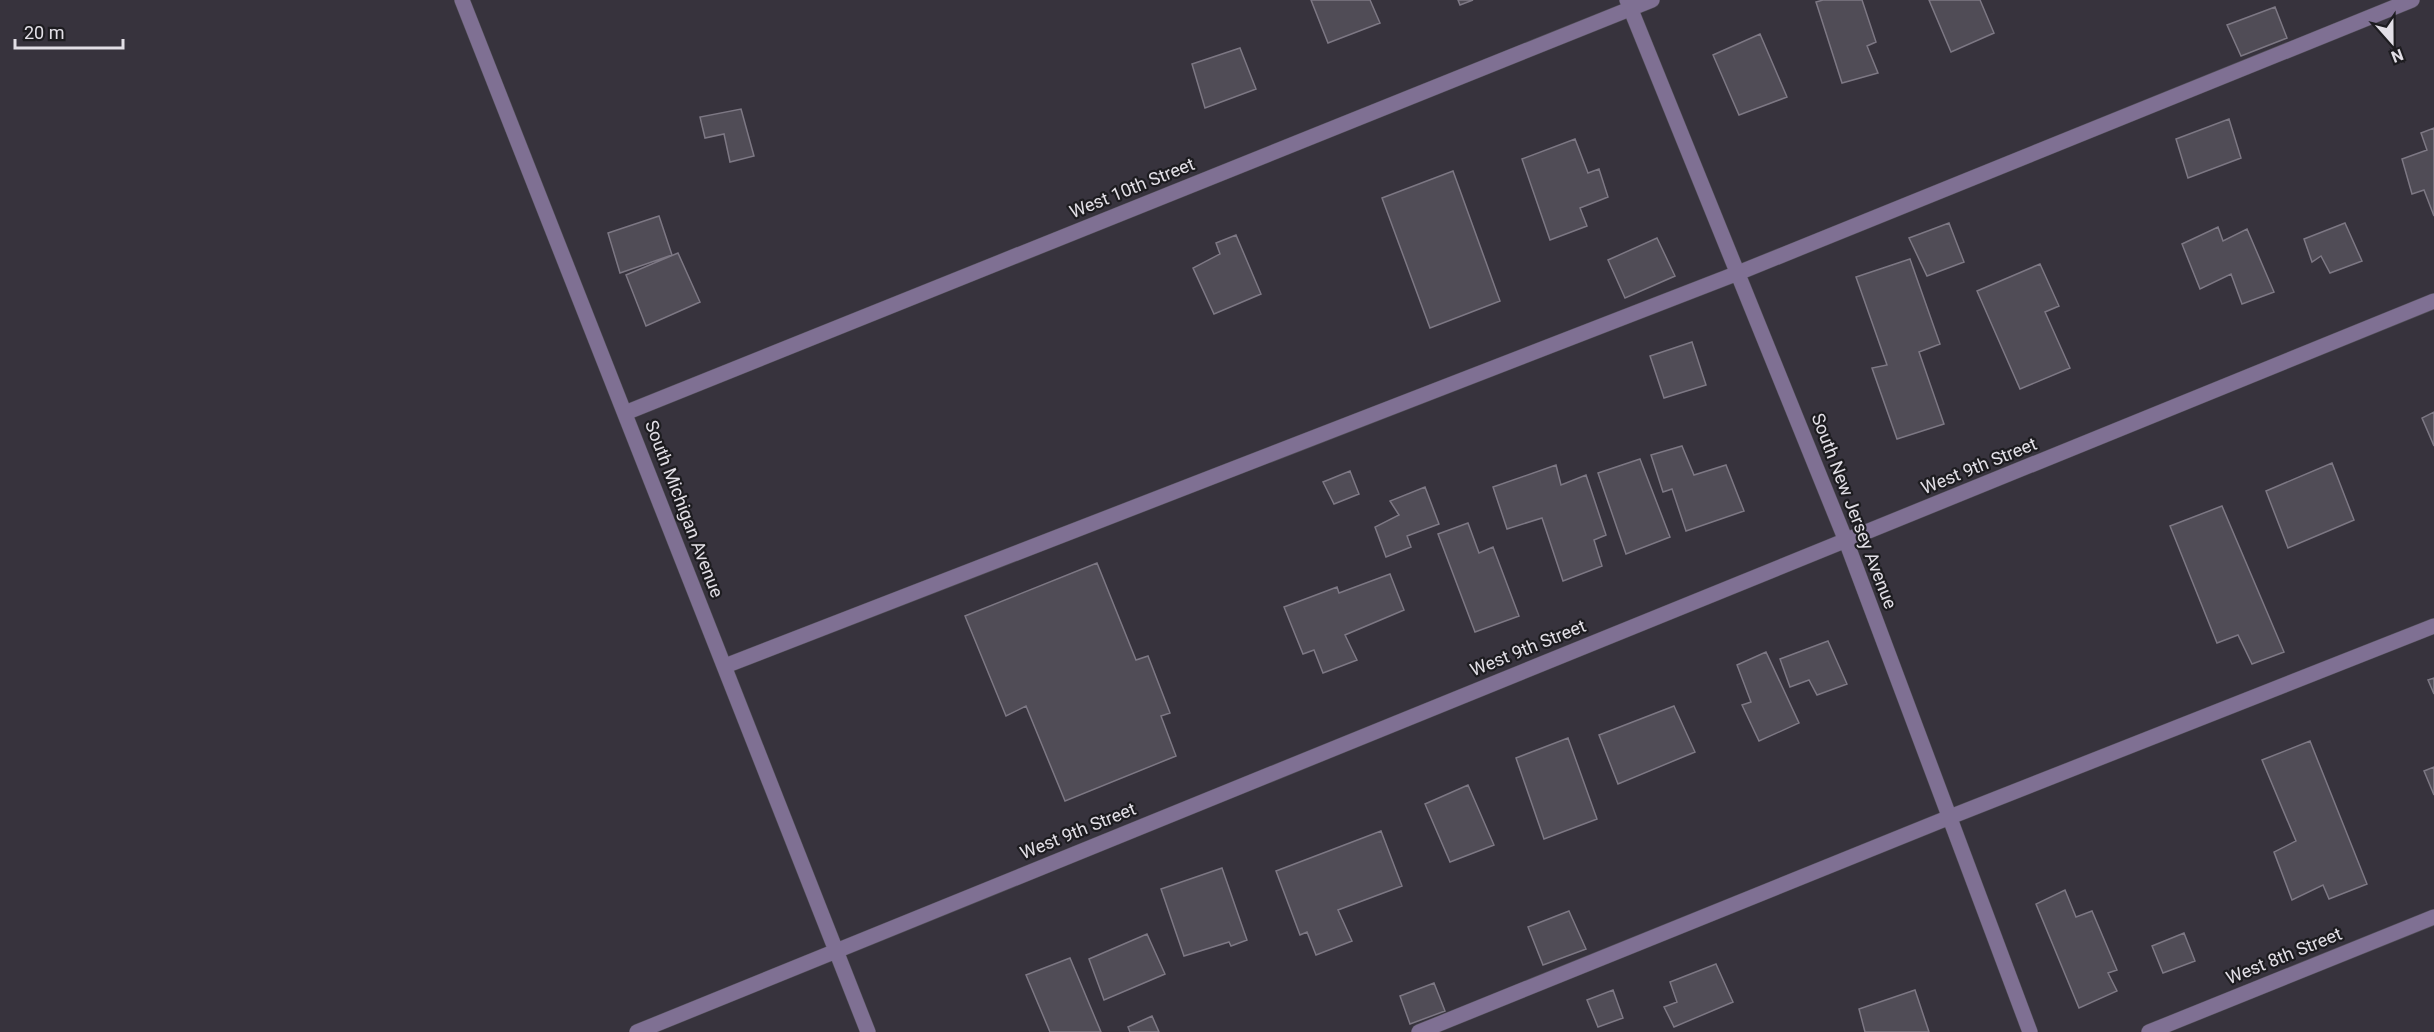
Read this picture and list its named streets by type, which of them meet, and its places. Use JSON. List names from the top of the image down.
{
  "streets": {
    "street": [
      "West 10th Street",
      "West 9th Street",
      "South Michigan Avenue",
      "South New Jersey Avenue",
      "West 8th Street"
    ]
  },
  "crossings": [
    ["West 10th Street", "South Michigan Avenue"],
    ["West 10th Street", "South New Jersey Avenue"],
    ["West 9th Street", "South Michigan Avenue"],
    ["West 9th Street", "South New Jersey Avenue"]
  ],
  "scale_bar": "20 m",
  "north": "bottom"
}
